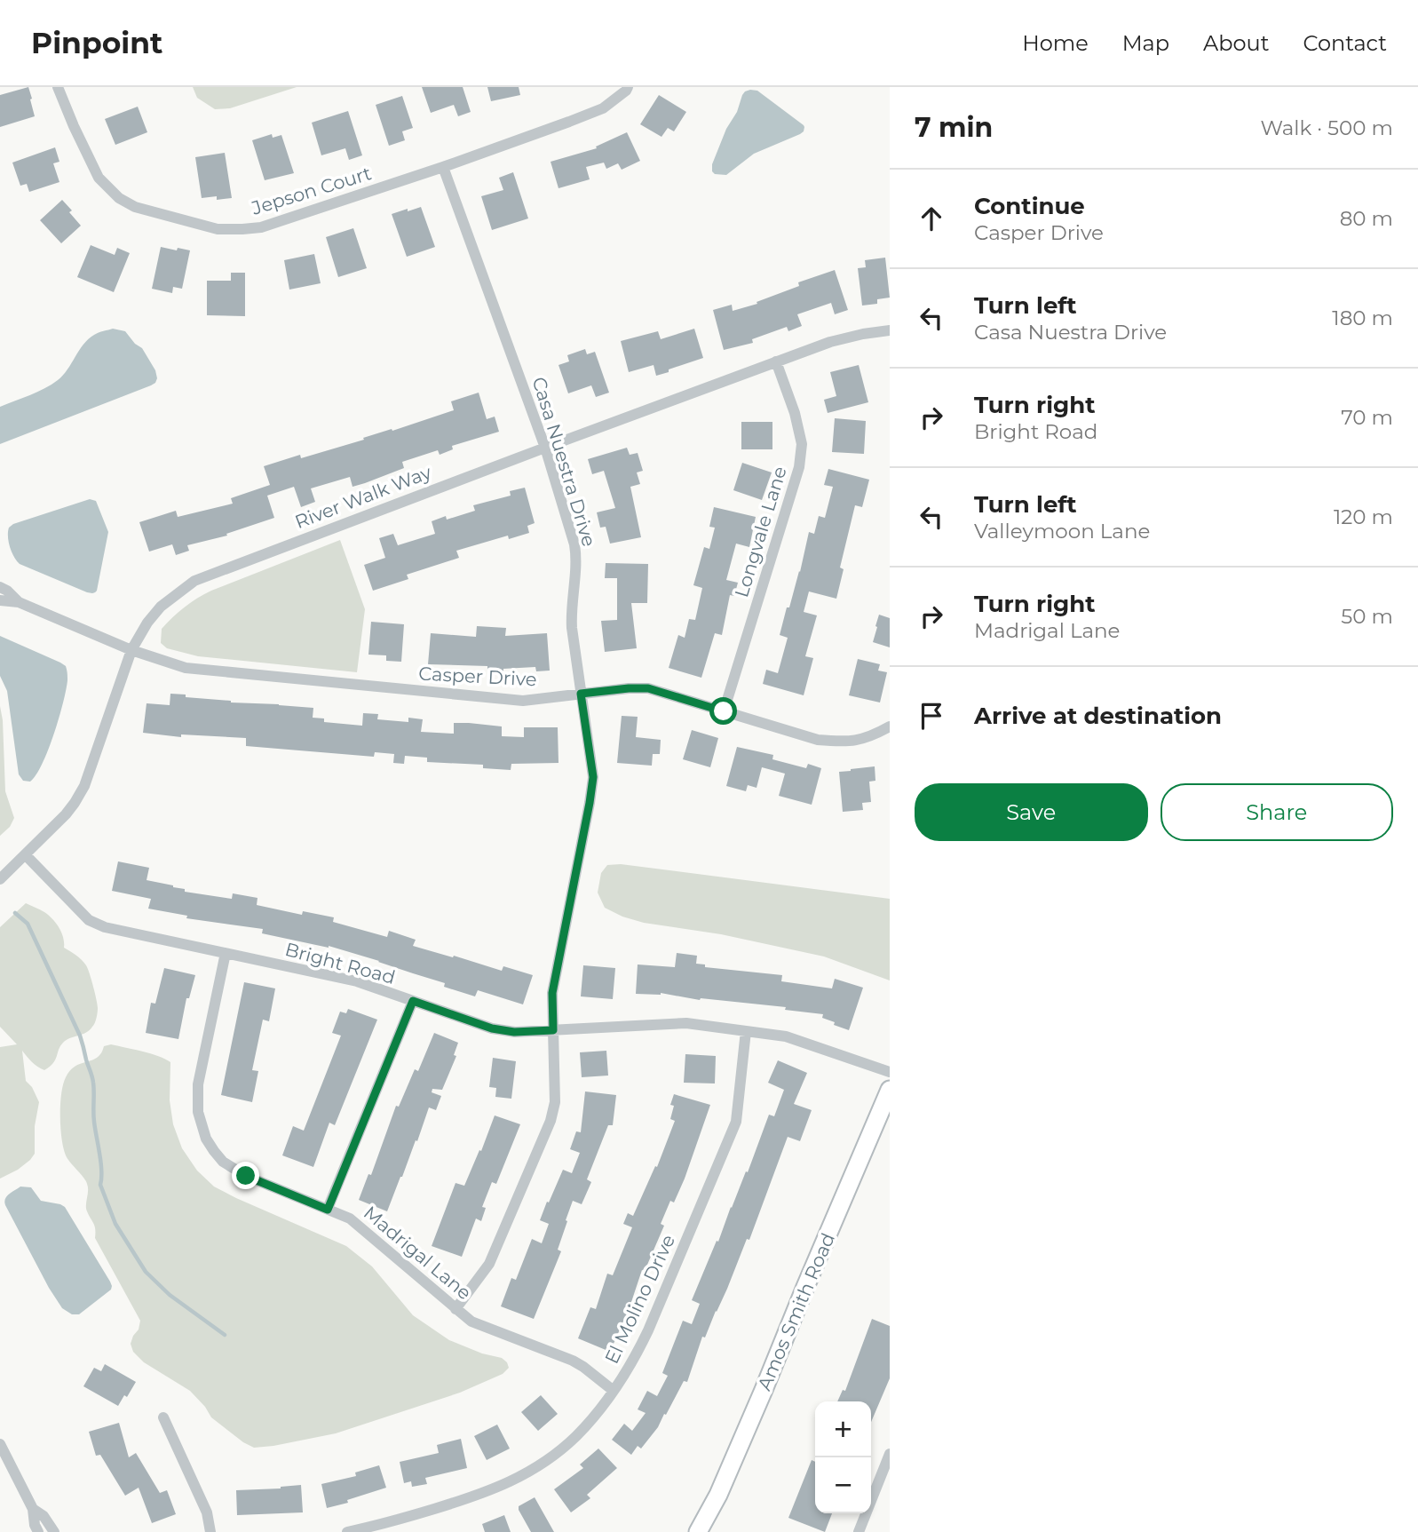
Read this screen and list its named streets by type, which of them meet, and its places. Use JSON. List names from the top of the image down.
{
  "streets": {
    "street": [
      "Jepson Court",
      "Casa Nuestra Drive",
      "River Walk Way",
      "Longvale Lane",
      "Casper Drive",
      "Bright Road",
      "Madrigal Lane",
      "El Molino Drive",
      "Amos Smith Road"
    ]
  },
  "crossings": [
    ["Jepson Court", "Casa Nuestra Drive"],
    ["Casa Nuestra Drive", "River Walk Way"],
    ["Casa Nuestra Drive", "Casper Drive"],
    ["Casa Nuestra Drive", "Bright Road"],
    ["Casa Nuestra Drive", "Madrigal Lane"],
    ["River Walk Way", "Longvale Lane"],
    ["River Walk Way", "Casper Drive"],
    ["River Walk Way", "Bright Road"],
    ["Longvale Lane", "Casper Drive"],
    ["Bright Road", "Madrigal Lane"],
    ["Bright Road", "El Molino Drive"],
    ["Madrigal Lane", "El Molino Drive"]
  ],
  "page": {
    "header": "Pinpoint",
    "nav": [
      "Home",
      "Map",
      "About",
      "Contact"
    ],
    "heading": ["7 min", "Walk · 500 m"],
    "list": [
      ["Continue", "Casper Drive", "80 m"],
      ["Turn left", "Casa Nuestra Drive", "180 m"],
      ["Turn right", "Bright Road", "70 m"],
      ["Turn left", "Valleymoon Lane", "120 m"],
      ["Turn right", "Madrigal Lane", "50 m"],
      "Arrive at destination"
    ],
    "buttons": ["Save", "Share"],
    "map_buttons": ["+", "−"]
  }
}
